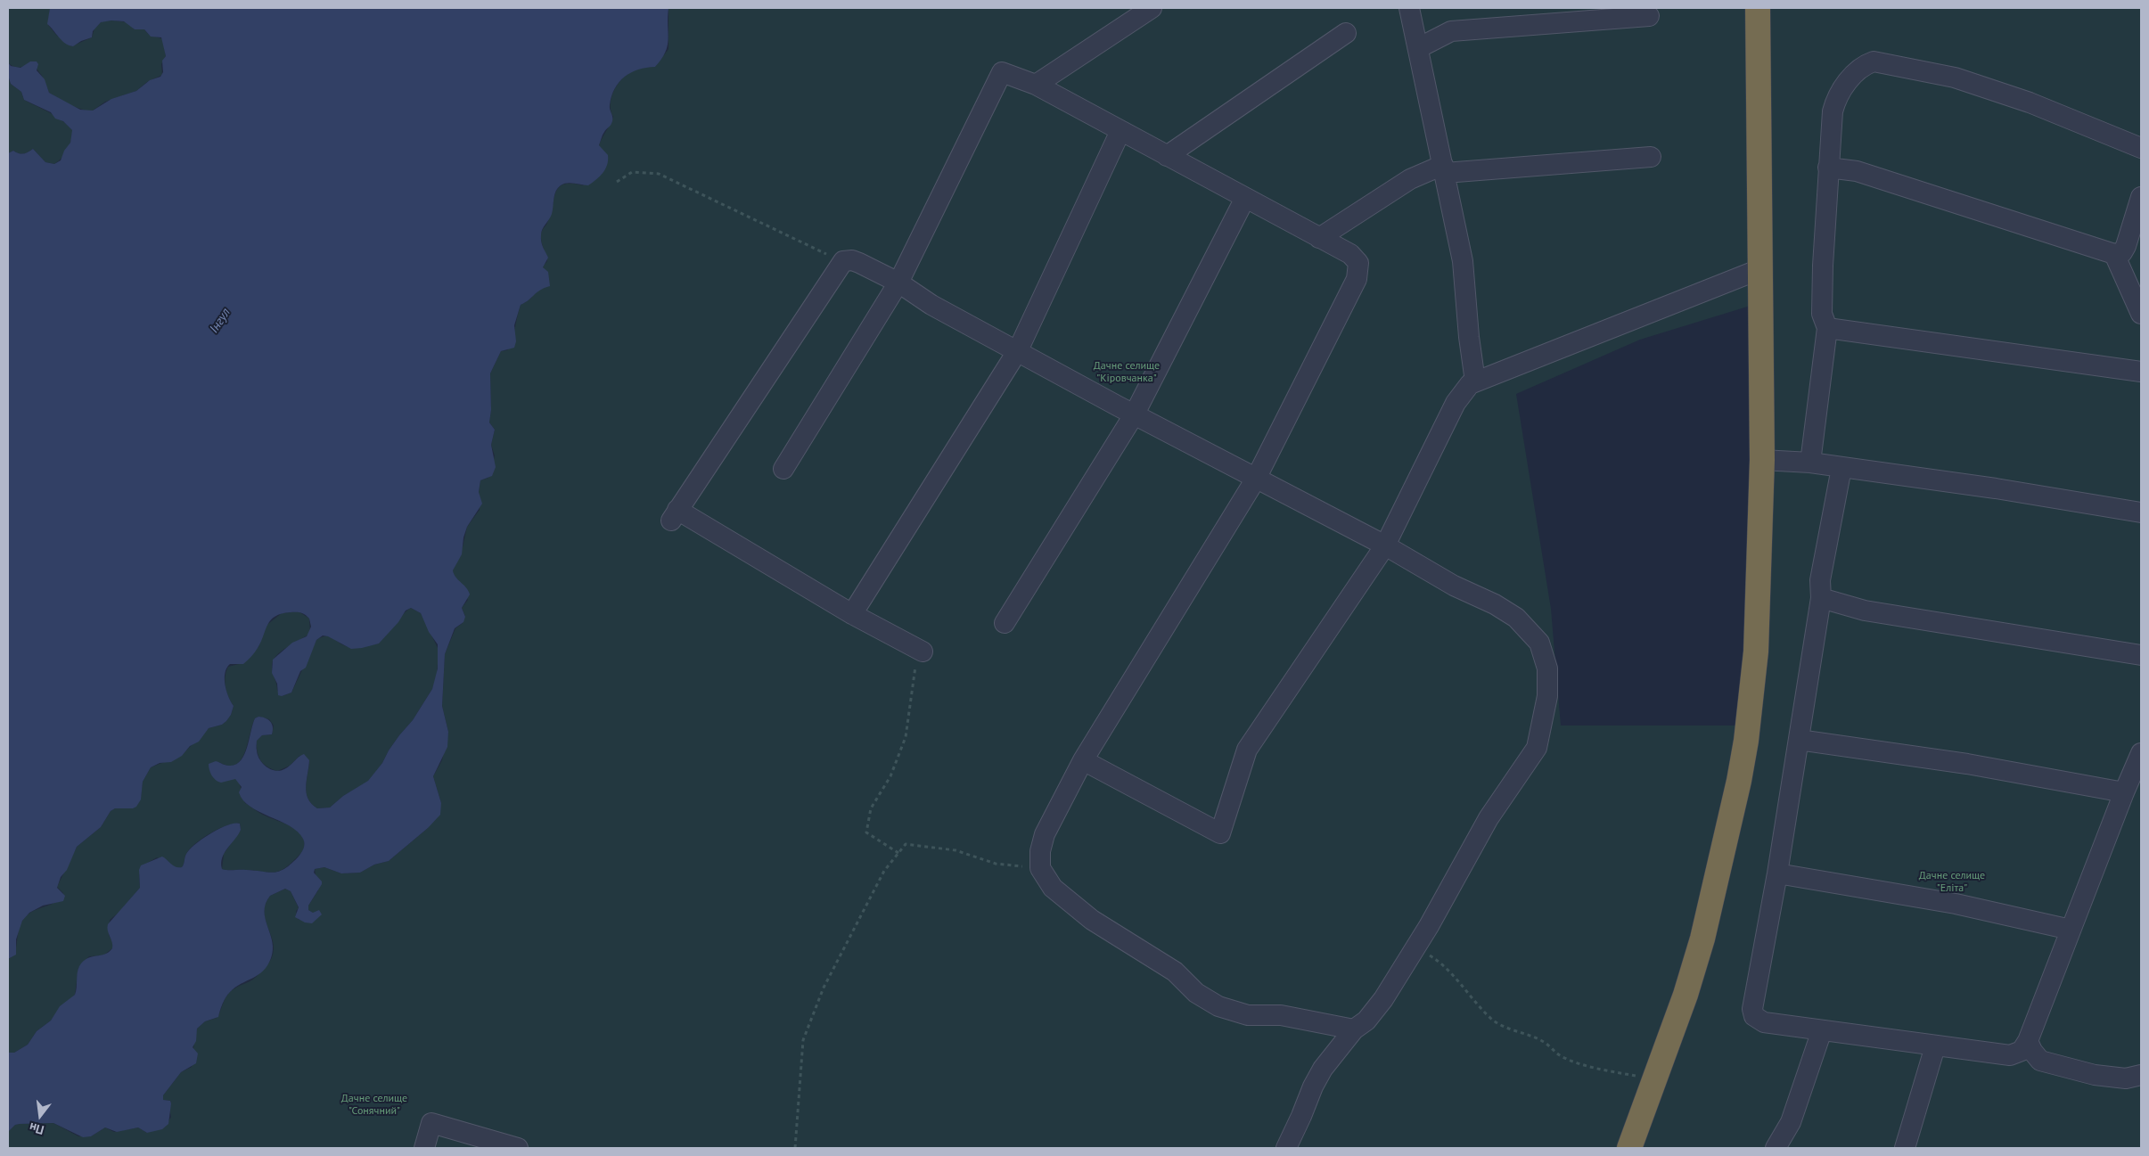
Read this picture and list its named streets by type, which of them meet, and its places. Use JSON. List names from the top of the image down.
{
  "water": ["Інгул"],
  "parks": ["Дачне селище \"Кіровчанка\"", "Дачне селище \"Еліта\"", "Дачне селище \"Сонячний\""],
  "north": "bottom"
}
